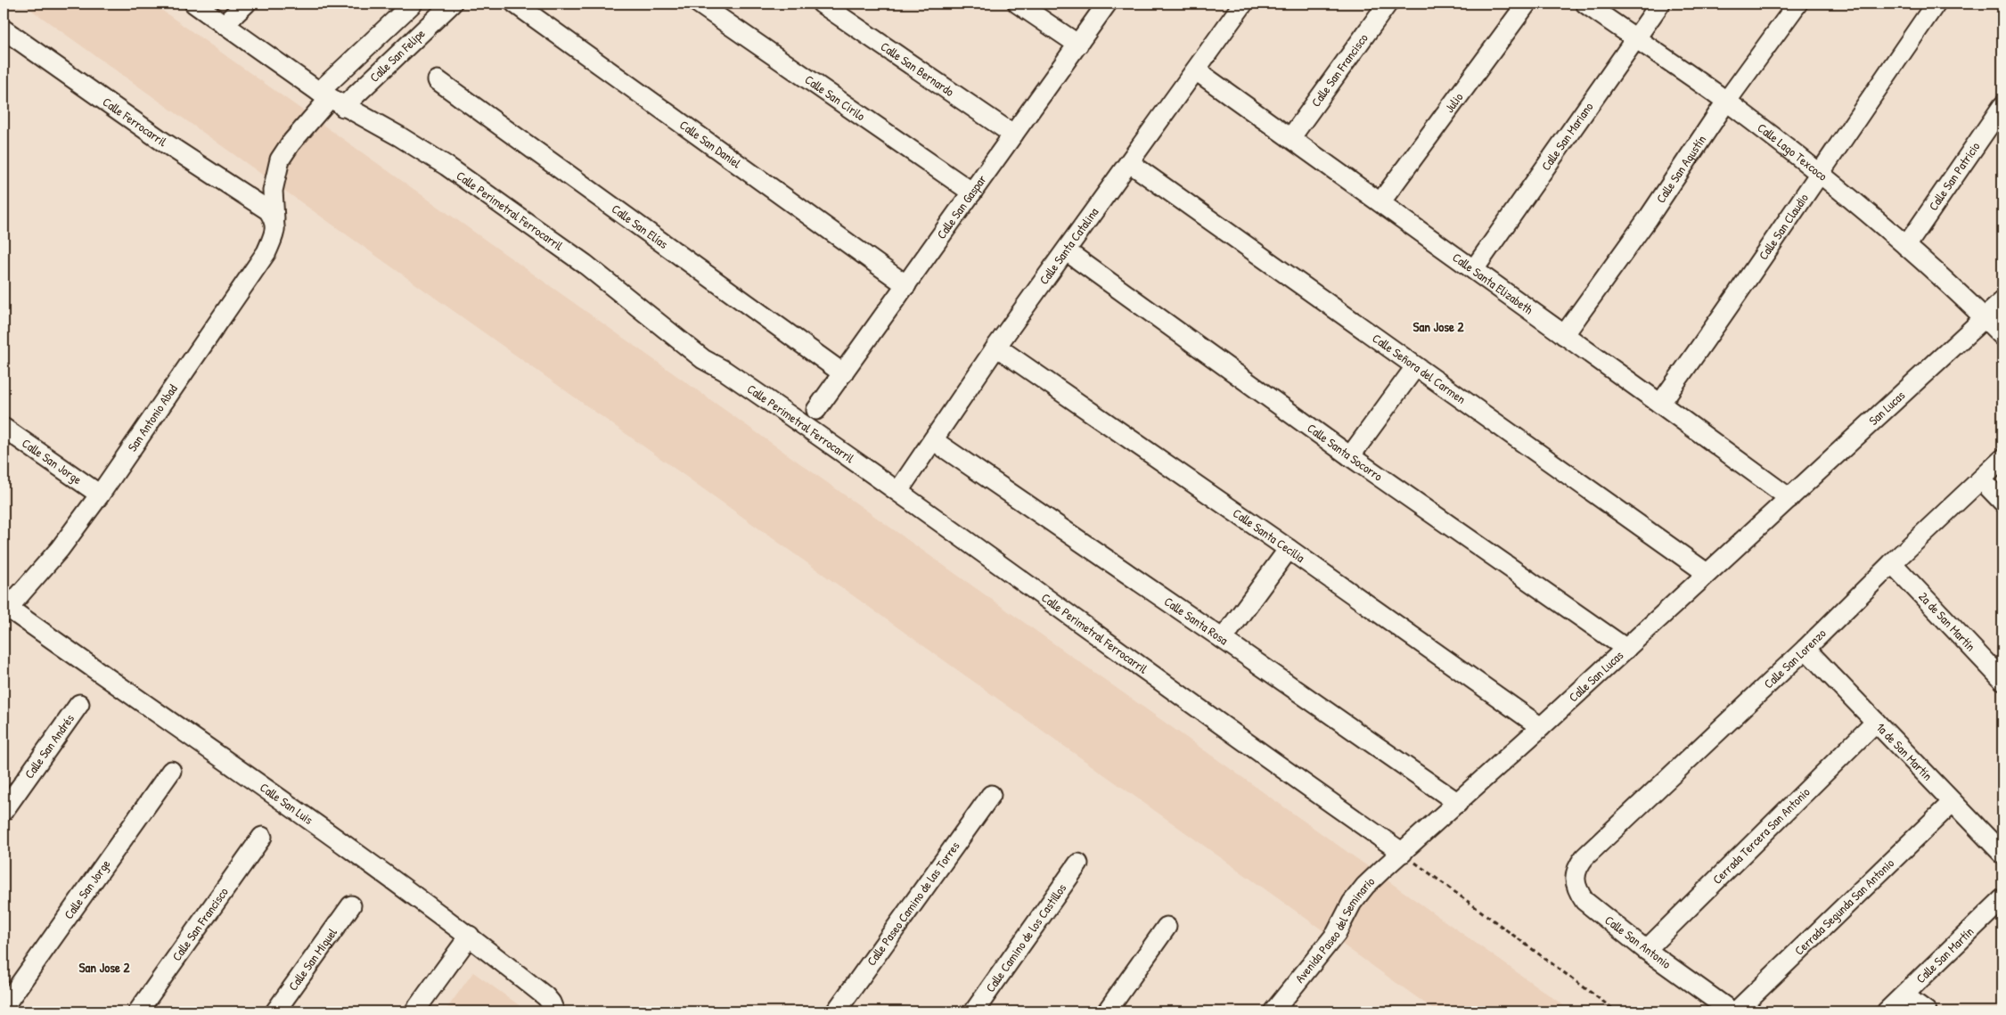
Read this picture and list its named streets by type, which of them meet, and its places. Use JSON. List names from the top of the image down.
{
  "streets": {
    "street": [
      "Calle San Felipe",
      "Calle San Bernardo",
      "Calle San Francisco",
      "Calle San Cirilo",
      "Julio",
      "Calle Ferrocarril",
      "Calle San Mariano",
      "Calle San Daniel",
      "Calle Lago Texcoco",
      "Calle San Agustín",
      "Calle San Patricio",
      "Calle San Gaspar",
      "Calle Perimetral Ferrocarril",
      "Calle San Elías",
      "Calle San Claudio",
      "Calle Santa Catalina",
      "Calle Santa Elizabeth",
      "Calle Señora del Carmen",
      "San Lucas",
      "San Antonio Abad",
      "Calle Santa Socorro",
      "Calle San Jorge",
      "Calle Santa Cecilia",
      "Calle Santa Rosa",
      "2a de San Martín",
      "Calle San Lorenzo",
      "Calle San Lucas",
      "Calle San Andrés",
      "1a de San Martín",
      "Calle San Luis",
      "Cerrada Tercera San Antonio",
      "Calle Paseo Camino de las Torres",
      "Cerrada Segunda San Antonio",
      "Avenida Paseo del Seminario",
      "Calle Camino de los Castillos",
      "Calle San Antonio",
      "Calle San Martín",
      "Calle San Miguel"
    ]
  },
  "crossings": [
    ["Calle San Felipe", "Calle Perimetral Ferrocarril"],
    ["Calle San Felipe", "San Antonio Abad"],
    ["Calle San Bernardo", "Calle San Gaspar"],
    ["Calle San Francisco", "Calle Santa Elizabeth"],
    ["Calle San Cirilo", "Calle San Gaspar"],
    ["Julio", "Calle Santa Elizabeth"],
    ["Calle Ferrocarril", "San Antonio Abad"],
    ["Calle San Mariano", "Calle Lago Texcoco"],
    ["Calle San Mariano", "Calle Santa Elizabeth"],
    ["Calle San Daniel", "Calle San Gaspar"],
    ["Calle Lago Texcoco", "Calle San Agustín"],
    ["Calle Lago Texcoco", "Calle San Patricio"],
    ["Calle Lago Texcoco", "Calle San Claudio"],
    ["Calle Lago Texcoco", "San Lucas"],
    ["Calle San Agustín", "Calle Santa Elizabeth"],
    ["Calle San Gaspar", "Calle San Elías"],
    ["Calle Perimetral Ferrocarril", "Calle Santa Catalina"],
    ["Calle Perimetral Ferrocarril", "San Antonio Abad"],
    ["Calle Perimetral Ferrocarril", "Calle San Lucas"],
    ["Calle Perimetral Ferrocarril", "Avenida Paseo del Seminario"],
    ["Calle San Claudio", "Calle Santa Elizabeth"],
    ["Calle Santa Catalina", "Calle Santa Elizabeth"],
    ["Calle Santa Catalina", "Calle Señora del Carmen"],
    ["Calle Santa Catalina", "Calle Santa Socorro"],
    ["Calle Santa Catalina", "Calle Santa Cecilia"],
    ["Calle Santa Catalina", "Calle Santa Rosa"],
    ["Calle Santa Elizabeth", "San Lucas"],
    ["Calle Santa Elizabeth", "Calle San Lucas"],
    ["Calle Señora del Carmen", "Calle San Lucas"],
    ["San Lucas", "Calle San Lucas"],
    ["San Antonio Abad", "Calle San Jorge"],
    ["San Antonio Abad", "Calle San Luis"],
    ["Calle Santa Socorro", "Calle San Lucas"],
    ["Calle Santa Cecilia", "Calle San Lucas"],
    ["Calle Santa Rosa", "Calle San Lucas"],
    ["2a de San Martín", "Calle San Lorenzo"],
    ["Calle San Lorenzo", "1a de San Martín"],
    ["Calle San Lorenzo", "Calle San Antonio"],
    ["Calle San Lucas", "Avenida Paseo del Seminario"],
    ["1a de San Martín", "Cerrada Tercera San Antonio"],
    ["1a de San Martín", "Cerrada Segunda San Antonio"],
    ["Cerrada Tercera San Antonio", "Calle San Antonio"]
  ],
  "districts": ["San Jose 2", "San Jose 2"]
}
